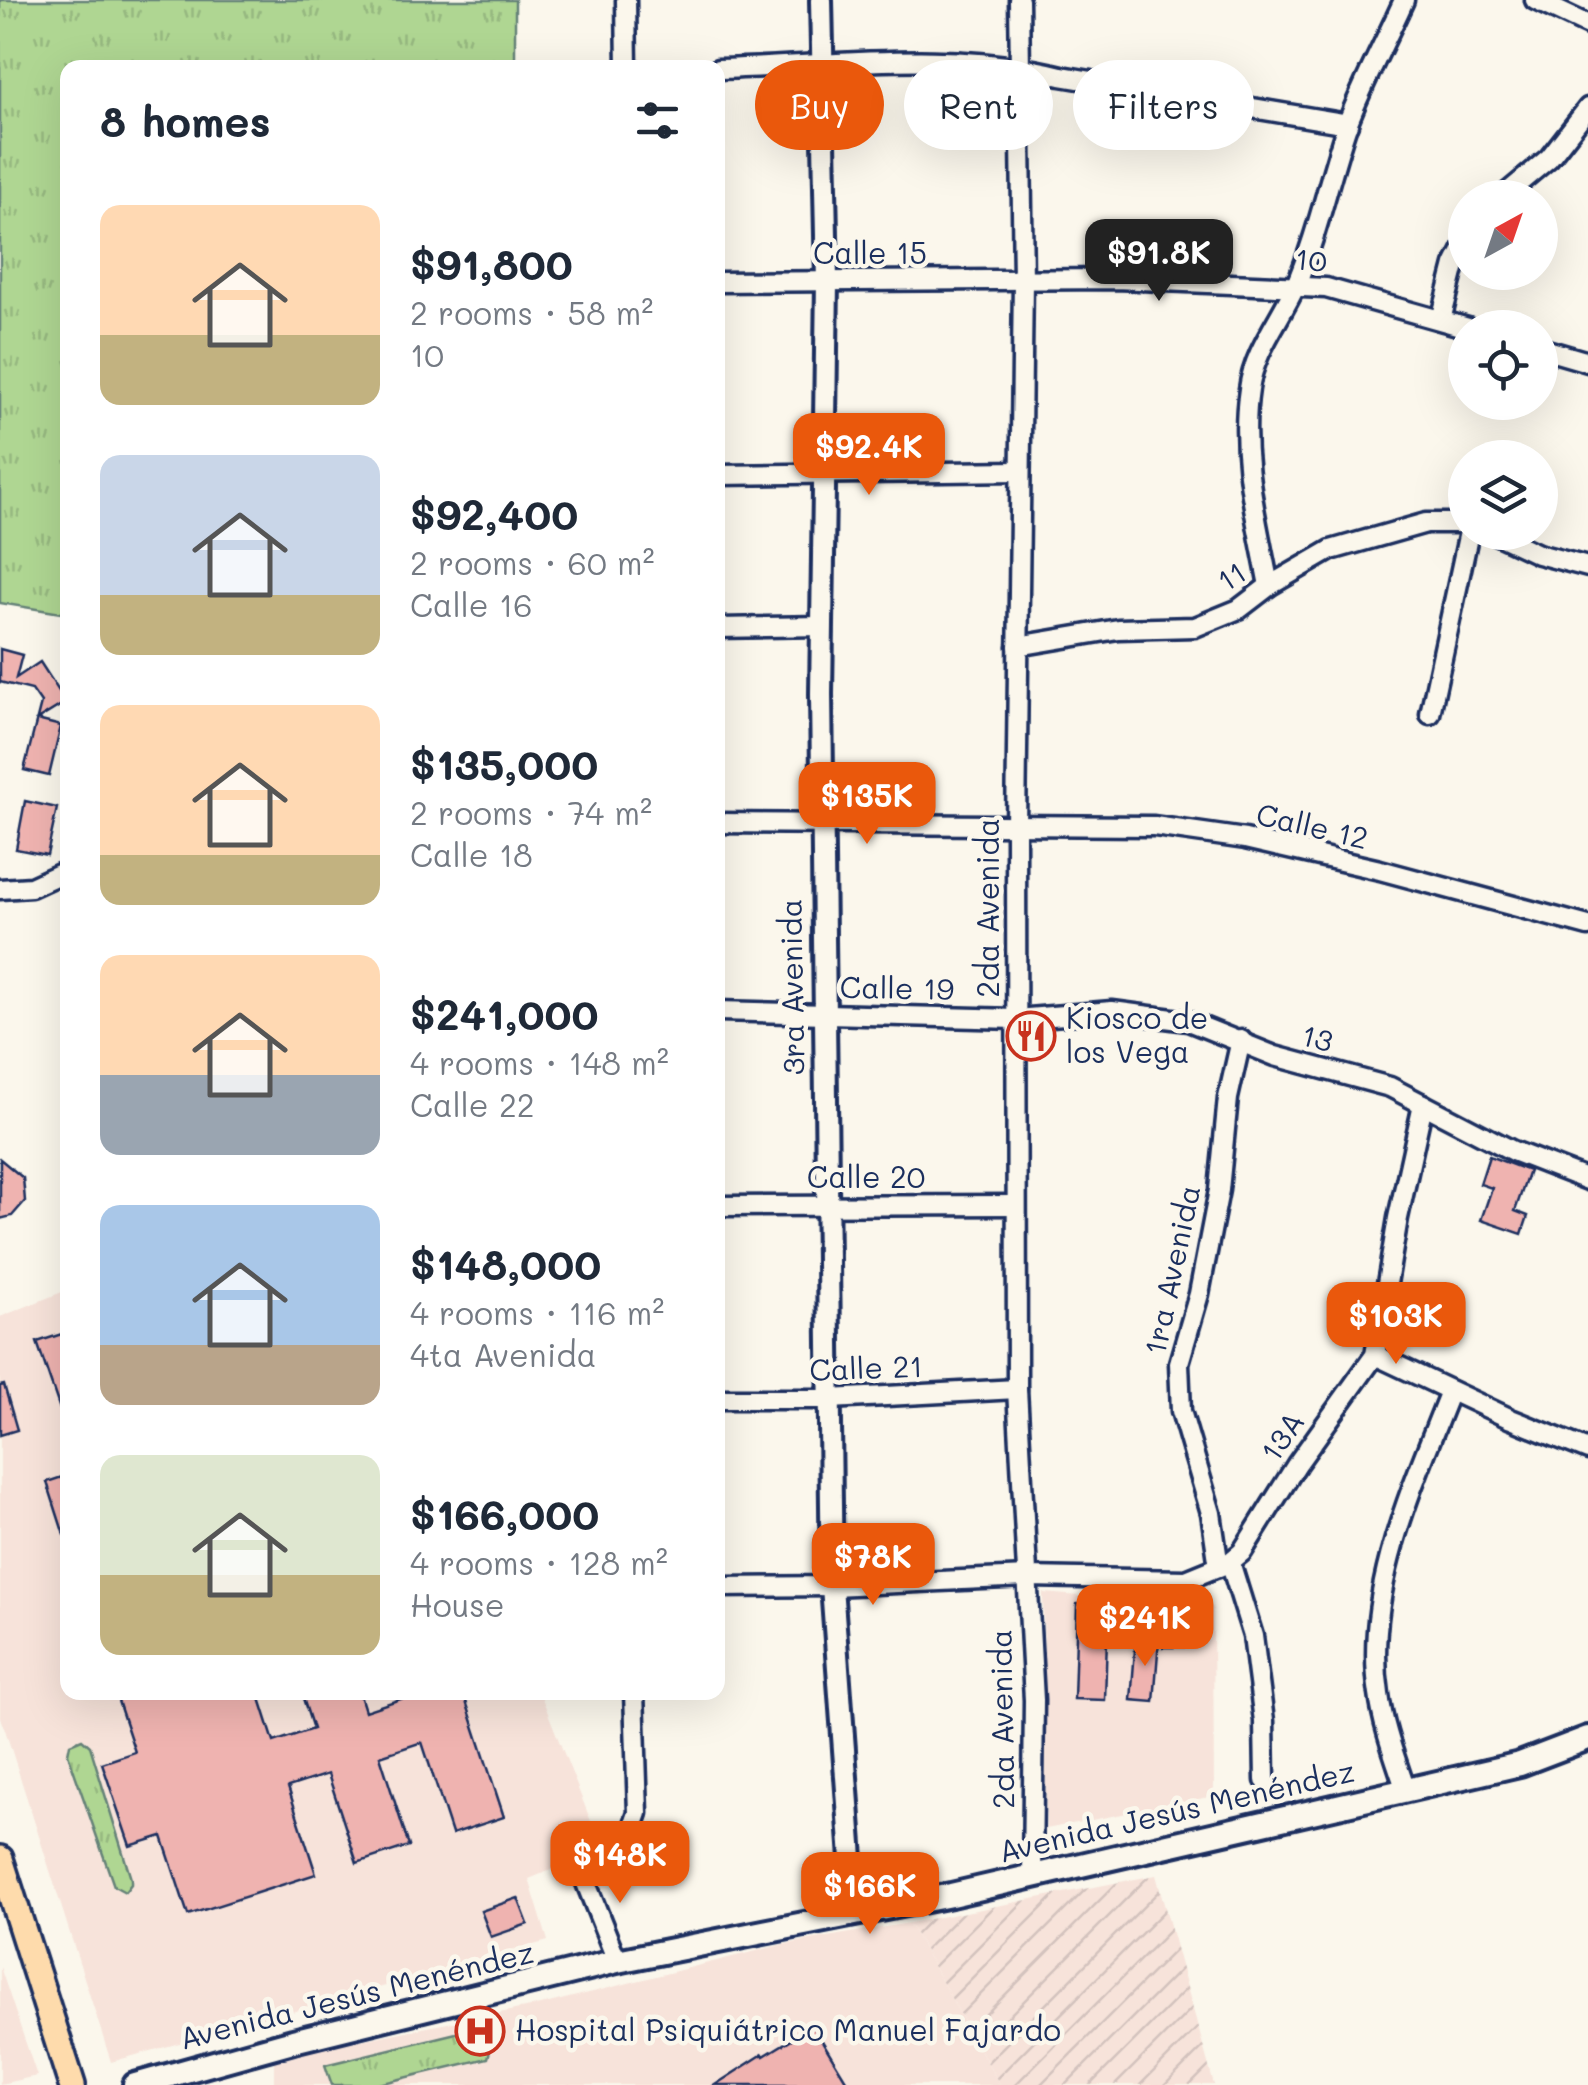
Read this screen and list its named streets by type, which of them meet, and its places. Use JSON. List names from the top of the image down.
{
  "streets": {
    "main road": ["Avenida Jesús Menéndez"],
    "street": [
      "Calle 15",
      "10",
      "11",
      "Calle 12",
      "2da Avenida",
      "3ra Avenida",
      "Calle 19",
      "13",
      "Calle 20",
      "1ra Avenida",
      "Calle 21",
      "13A"
    ]
  },
  "crossings": [
    ["Calle 15", "10"],
    ["Calle 15", "2da Avenida"],
    ["Calle 15", "3ra Avenida"],
    ["10", "2da Avenida"],
    ["11", "2da Avenida"],
    ["Calle 12", "2da Avenida"],
    ["Calle 12", "3ra Avenida"],
    ["2da Avenida", "Calle 19"],
    ["2da Avenida", "13"],
    ["2da Avenida", "Calle 20"],
    ["2da Avenida", "Calle 21"],
    ["2da Avenida", "Avenida Jesús Menéndez"],
    ["3ra Avenida", "Calle 19"],
    ["3ra Avenida", "Calle 20"],
    ["3ra Avenida", "Calle 21"],
    ["3ra Avenida", "Avenida Jesús Menéndez"],
    ["Calle 19", "13"],
    ["13", "1ra Avenida"],
    ["13", "13A"],
    ["1ra Avenida", "13A"]
  ],
  "places": {
    "restaurant": ["Kiosco de los Vega"],
    "hospital": ["Hospital Psiquiátrico Manuel Fajardo"]
  },
  "north": "top right",
  "page": {
    "chip": ["Buy", "Rent", "Filters"],
    "heading": "8 homes",
    "list": [
      {
        "name": "$91,800",
        "note": "2 rooms · 58 m² · 10"
      },
      {
        "name": "$92,400",
        "note": "2 rooms · 60 m² · Calle 16"
      },
      {
        "name": "$135,000",
        "note": "2 rooms · 74 m² · Calle 18"
      },
      {
        "name": "$241,000",
        "note": "4 rooms · 148 m² · Calle 22"
      },
      {
        "name": "$148,000",
        "note": "4 rooms · 116 m² · 4ta Avenida"
      },
      {
        "name": "$166,000",
        "note": "4 rooms · 128 m² · House"
      }
    ],
    "price": [
      "$91.8K",
      "$92.4K",
      "$135K",
      "$103K",
      "$78K",
      "$241K",
      "$148K",
      "$166K"
    ]
  }
}
